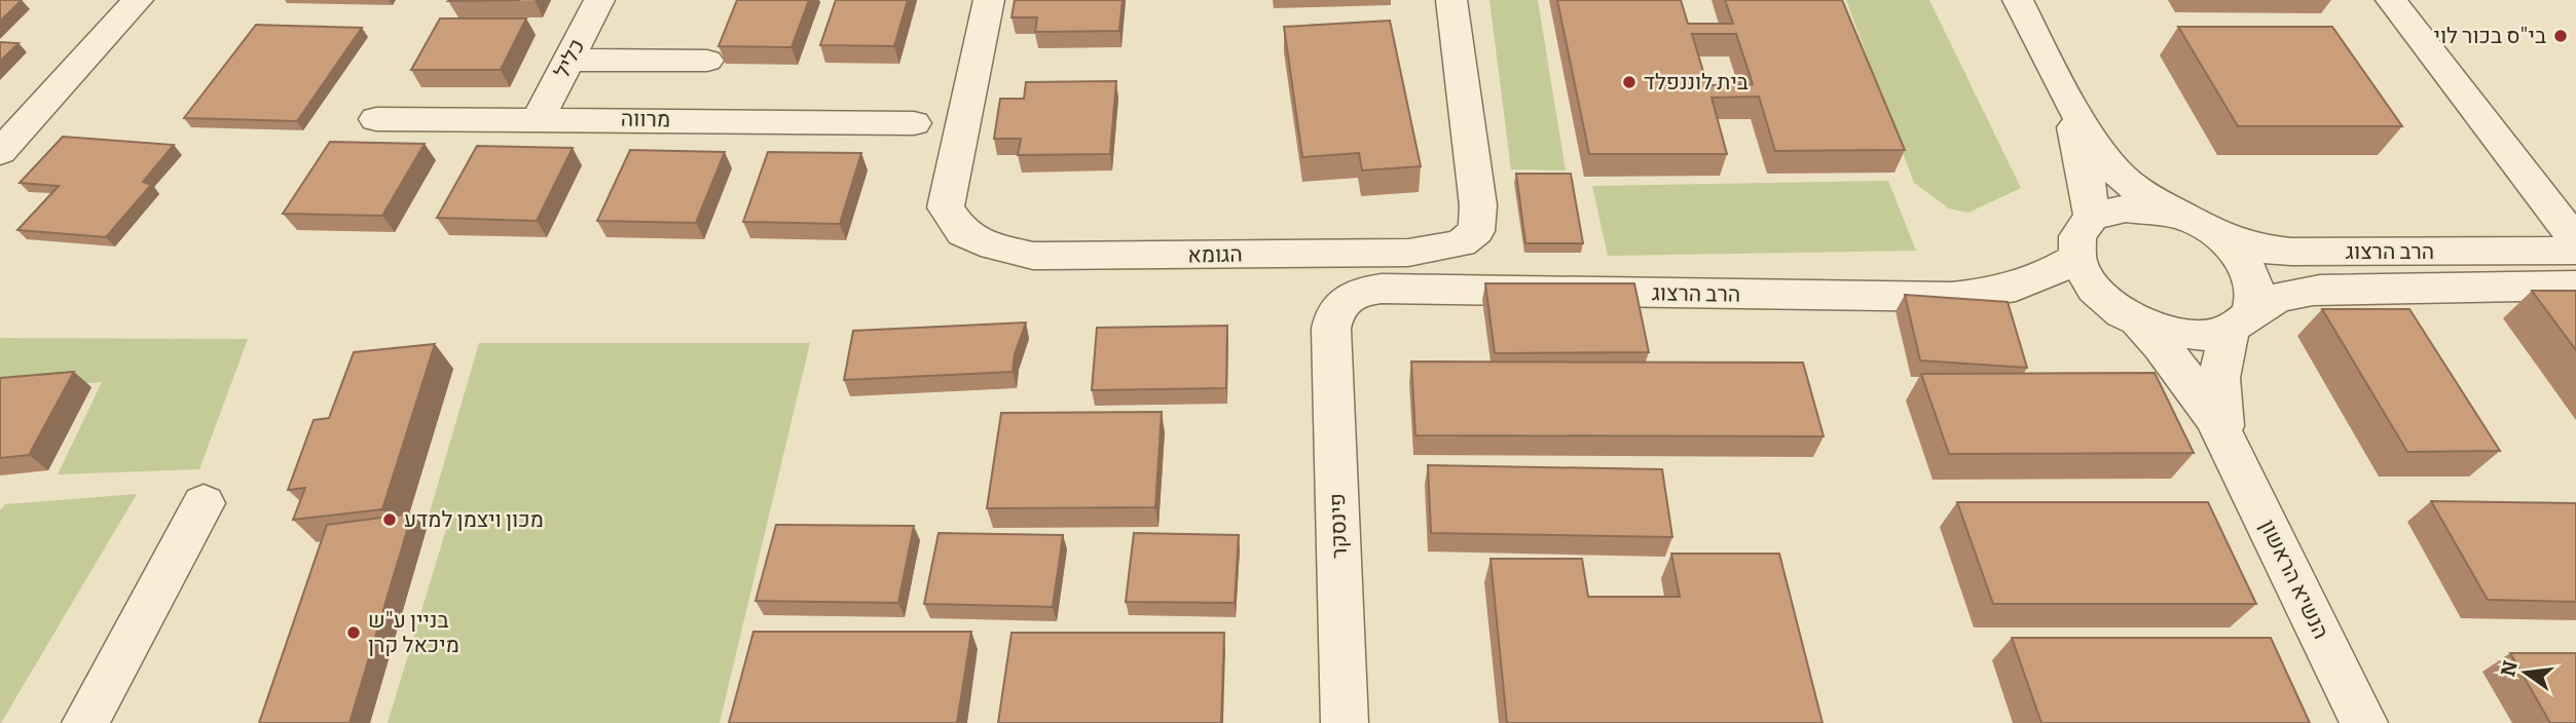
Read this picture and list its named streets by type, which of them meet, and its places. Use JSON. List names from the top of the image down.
{
  "streets": {
    "street": [
      "כליל",
      "מרווה",
      "הרב הרצוג",
      "הגומא",
      "פינסקר",
      "הנשיא הראשון"
    ]
  },
  "crossings": [
    ["כליל", "מרווה"],
    ["הרב הרצוג", "פינסקר"],
    ["הרב הרצוג", "הנשיא הראשון"]
  ],
  "places": [
    "בי\"ס בכור לוי",
    "בית לוננפלד",
    "מכון ויצמן למדע",
    "בניין ע\"ש מיכאל קרן"
  ],
  "north": "left"
}
